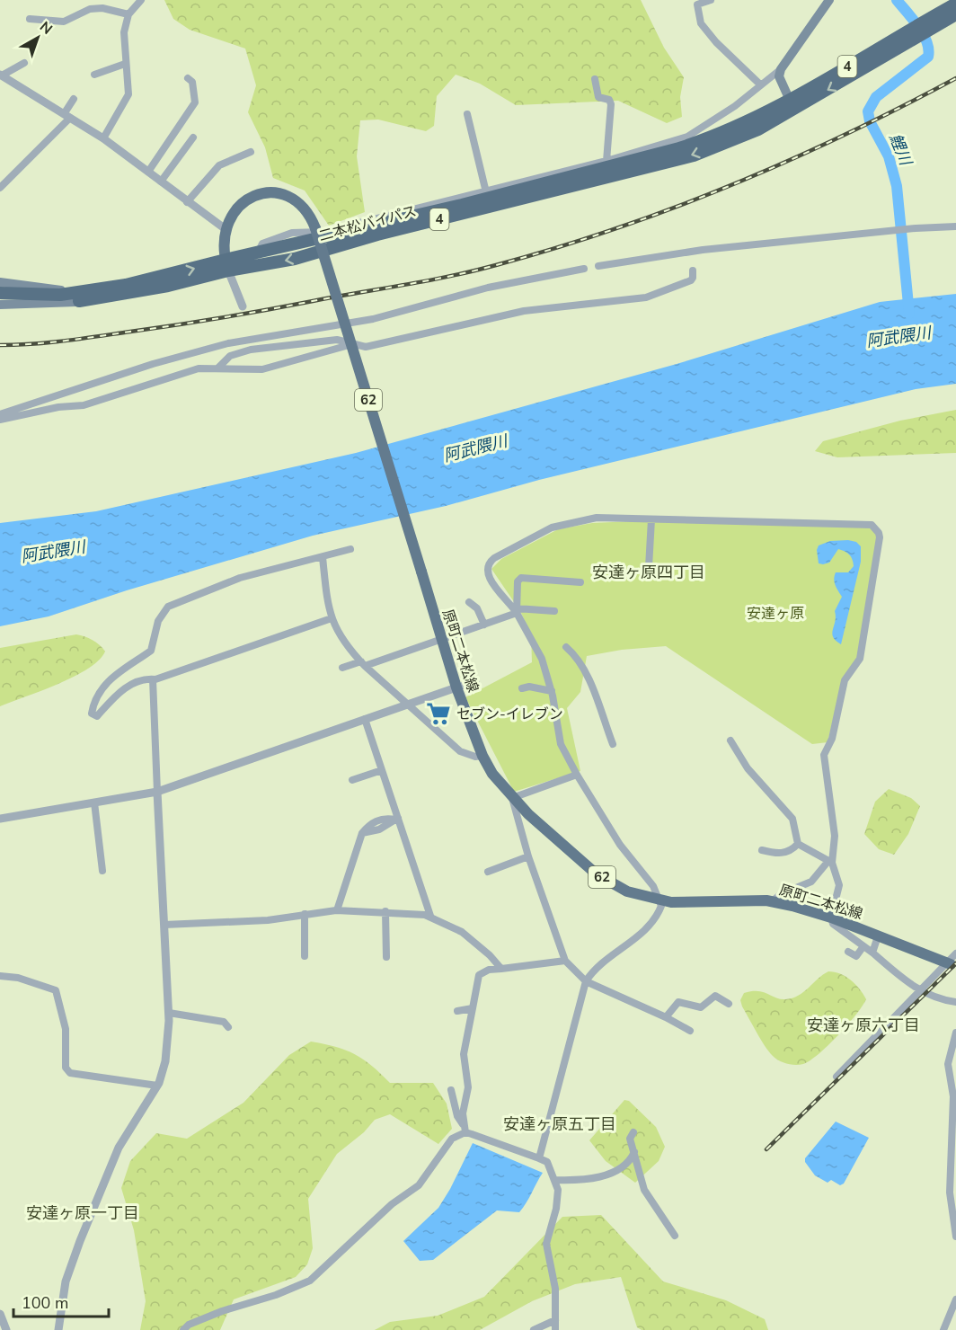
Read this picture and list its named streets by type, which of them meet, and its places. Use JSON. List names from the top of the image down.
{
  "streets": {
    "highway": ["4", "二本松バイパス"],
    "main road": ["62", "原町二本松線"]
  },
  "crossings": [
    ["4", "二本松バイパス"]
  ],
  "districts": [
    "安達ヶ原四丁目",
    "安達ヶ原六丁目",
    "安達ヶ原五丁目",
    "安達ヶ原一丁目"
  ],
  "water": ["鯉川", "阿武隈川"],
  "parks": ["安達ヶ原"],
  "places": {
    "supermarket": ["セブン-イレブン"]
  },
  "scale_bar": "100 m",
  "north": "top right"
}
